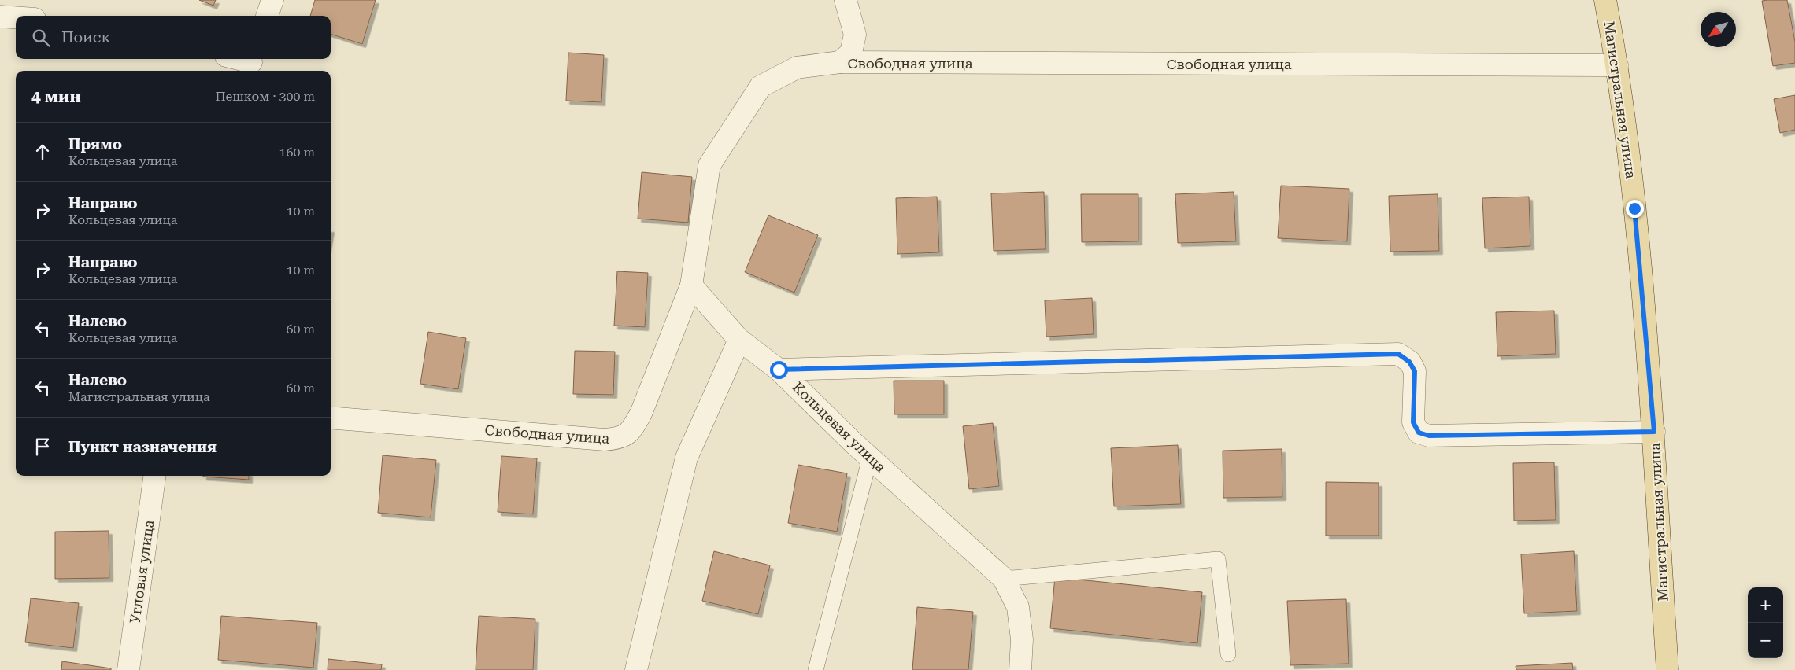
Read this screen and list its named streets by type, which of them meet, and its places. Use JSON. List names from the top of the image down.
{
  "streets": {
    "main road": ["Магистральная улица"],
    "street": ["Свободная улица", "Кольцевая улица", "Угловая улица"]
  },
  "crossings": [
    ["Свободная улица", "Магистральная улица"],
    ["Магистральная улица", "Кольцевая улица"]
  ],
  "north": "bottom left",
  "page": {
    "search": "Поиск",
    "heading": ["4 мин", "Пешком · 300 m"],
    "list": [
      ["Прямо", "Кольцевая улица", "160 m"],
      ["Направо", "Кольцевая улица", "10 m"],
      ["Направо", "Кольцевая улица", "10 m"],
      ["Налево", "Кольцевая улица", "60 m"],
      ["Налево", "Магистральная улица", "60 m"],
      "Пункт назначения"
    ],
    "map_buttons": ["+", "−"]
  }
}
